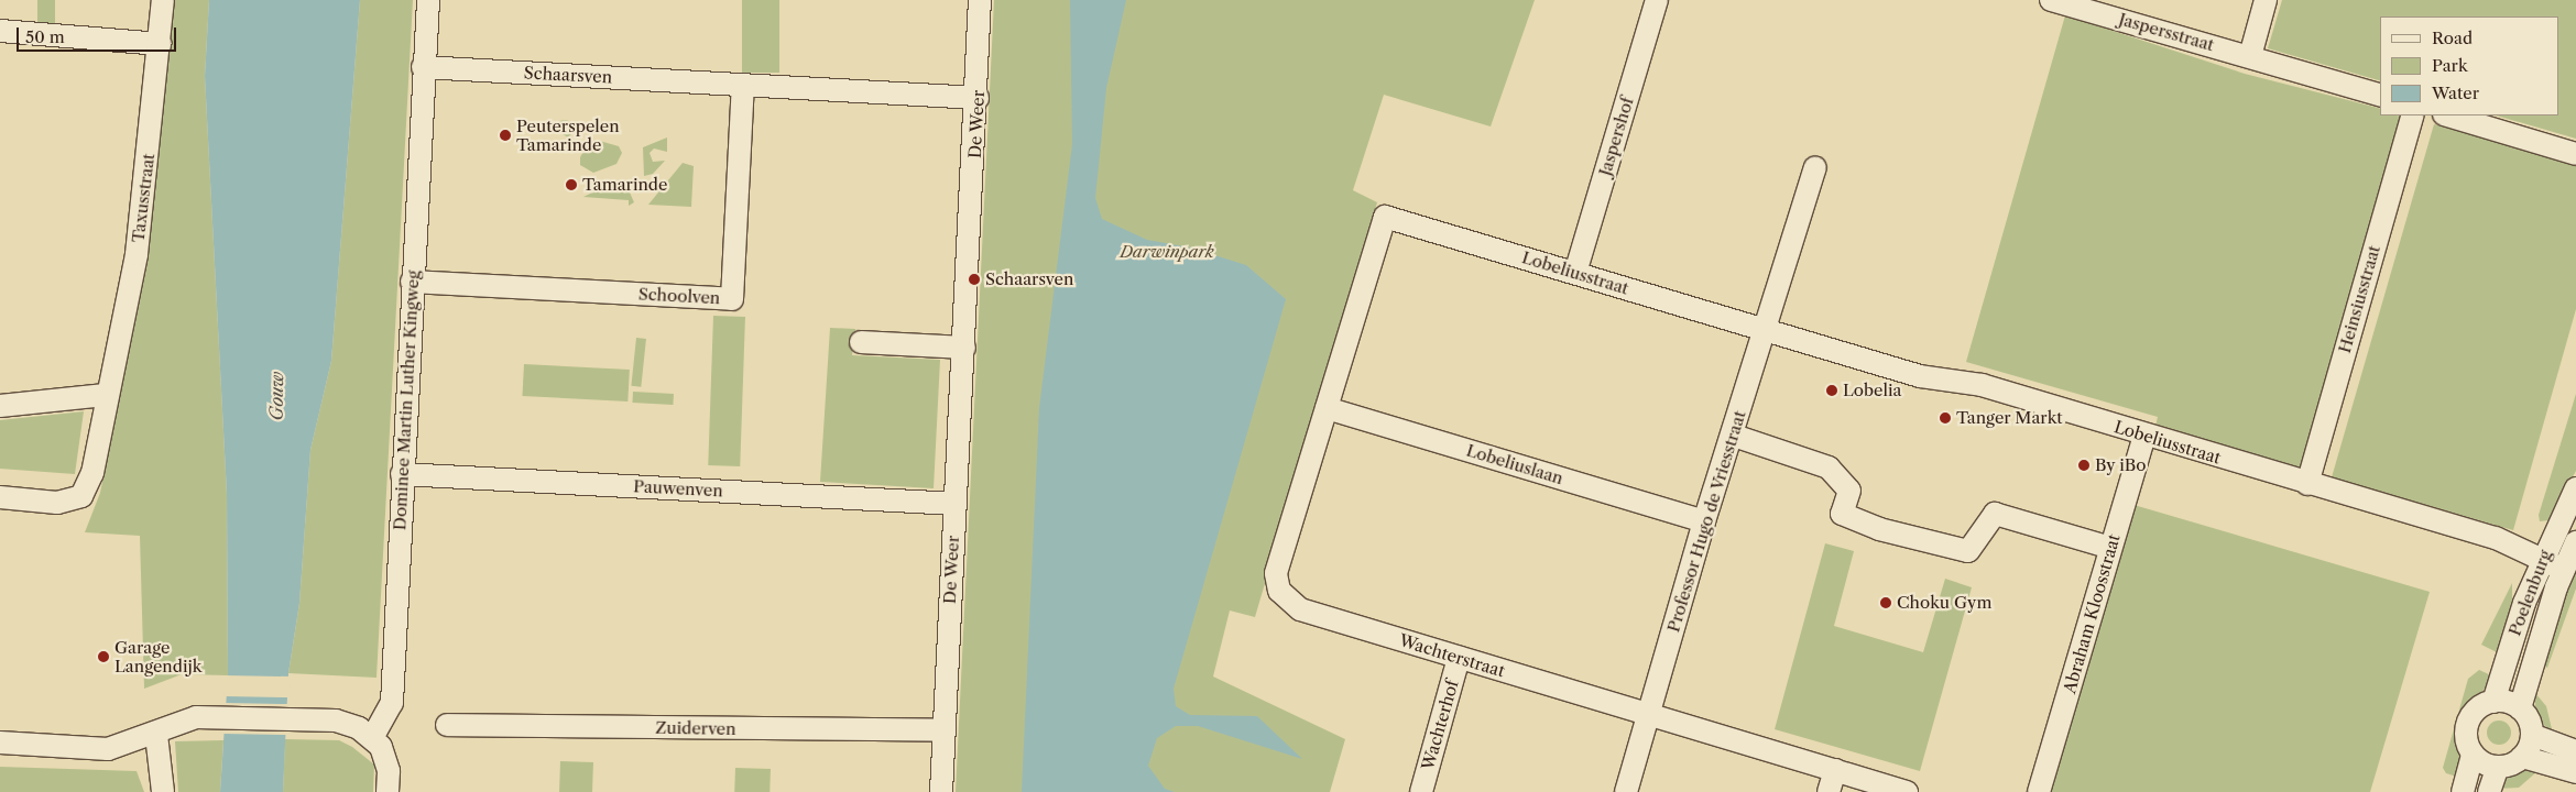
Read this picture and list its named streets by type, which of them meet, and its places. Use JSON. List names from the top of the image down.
{
  "streets": {
    "street": [
      "Jaspersstraat",
      "Schaarsven",
      "De Weer",
      "Jaspershof",
      "Taxusstraat",
      "Lobeliusstraat",
      "Schoolven",
      "Heinsiusstraat",
      "Dominee Martin Luther Kingweg",
      "Lobeliuslaan",
      "Pauwenven",
      "Professor Hugo de Vriesstraat",
      "Poelenburg",
      "Abraham Kloosstraat",
      "Wachterstraat",
      "Wachterhof",
      "Zuiderven"
    ]
  },
  "crossings": [
    ["Schaarsven", "De Weer"],
    ["Schaarsven", "Schoolven"],
    ["Schaarsven", "Dominee Martin Luther Kingweg"],
    ["De Weer", "Pauwenven"],
    ["De Weer", "Zuiderven"],
    ["Jaspershof", "Lobeliusstraat"],
    ["Lobeliusstraat", "Heinsiusstraat"],
    ["Lobeliusstraat", "Lobeliuslaan"],
    ["Lobeliusstraat", "Professor Hugo de Vriesstraat"],
    ["Lobeliusstraat", "Poelenburg"],
    ["Lobeliusstraat", "Abraham Kloosstraat"],
    ["Lobeliusstraat", "Wachterstraat"],
    ["Schoolven", "Dominee Martin Luther Kingweg"],
    ["Dominee Martin Luther Kingweg", "Pauwenven"],
    ["Lobeliuslaan", "Professor Hugo de Vriesstraat"],
    ["Lobeliuslaan", "Wachterstraat"],
    ["Professor Hugo de Vriesstraat", "Wachterstraat"],
    ["Wachterstraat", "Wachterhof"]
  ],
  "water": ["Gouw"],
  "parks": ["Darwinpark"],
  "places": [
    "Peuterspelen Tamarinde",
    "Tamarinde",
    "Schaarsven",
    "Lobelia",
    "Tanger Markt",
    "By iBo",
    "Choku Gym",
    "Garage Langendijk"
  ],
  "legend": ["Road", "Park", "Water"],
  "scale_bar": "50 m"
}
